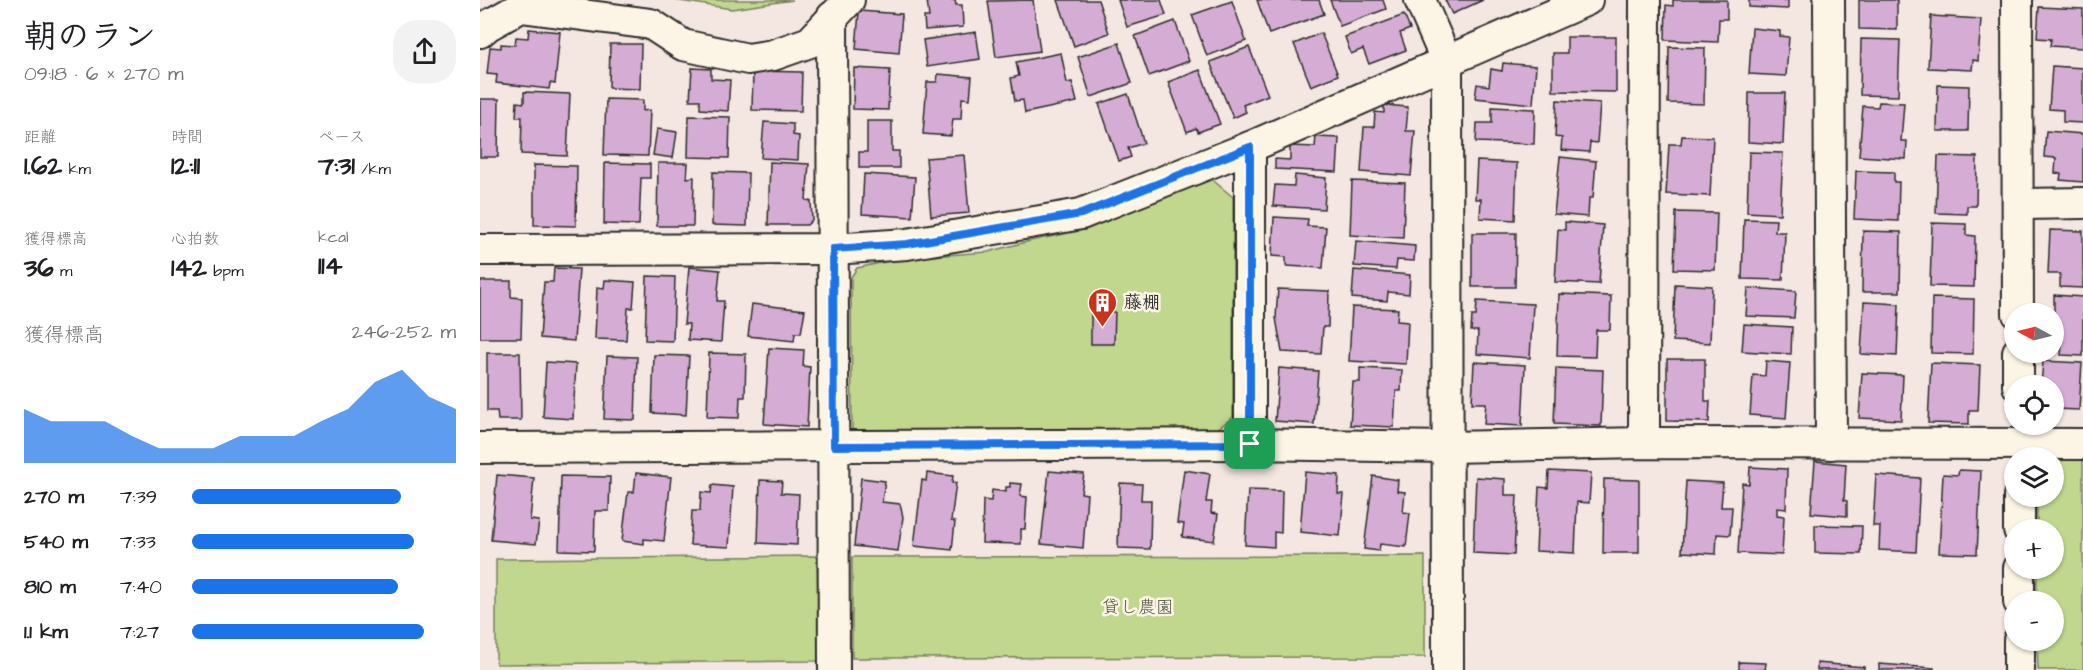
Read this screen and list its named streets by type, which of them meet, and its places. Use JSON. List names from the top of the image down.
{
  "parks": ["貸し農園"],
  "places": {
    "building": ["藤棚"]
  },
  "north": "left",
  "page": {
    "heading": ["朝のラン", "09:18 · 6 × 270 m"],
    "stats": [
      ["距離", "1.62 km"],
      ["時間", "12:11"],
      ["ペース", "7:31 /km"],
      ["獲得標高", "36 m"],
      ["心拍数", "142 bpm"],
      ["kcal", "114"]
    ],
    "map_buttons": ["+", "−"],
    "chart": ["獲得標高", "246–252 m"],
    "list": [
      {
        "name": "270 m",
        "note": "7:39"
      },
      {
        "name": "540 m",
        "note": "7:33"
      },
      {
        "name": "810 m",
        "note": "7:40"
      },
      {
        "name": "1.1 km",
        "note": "7:27"
      }
    ]
  }
}
